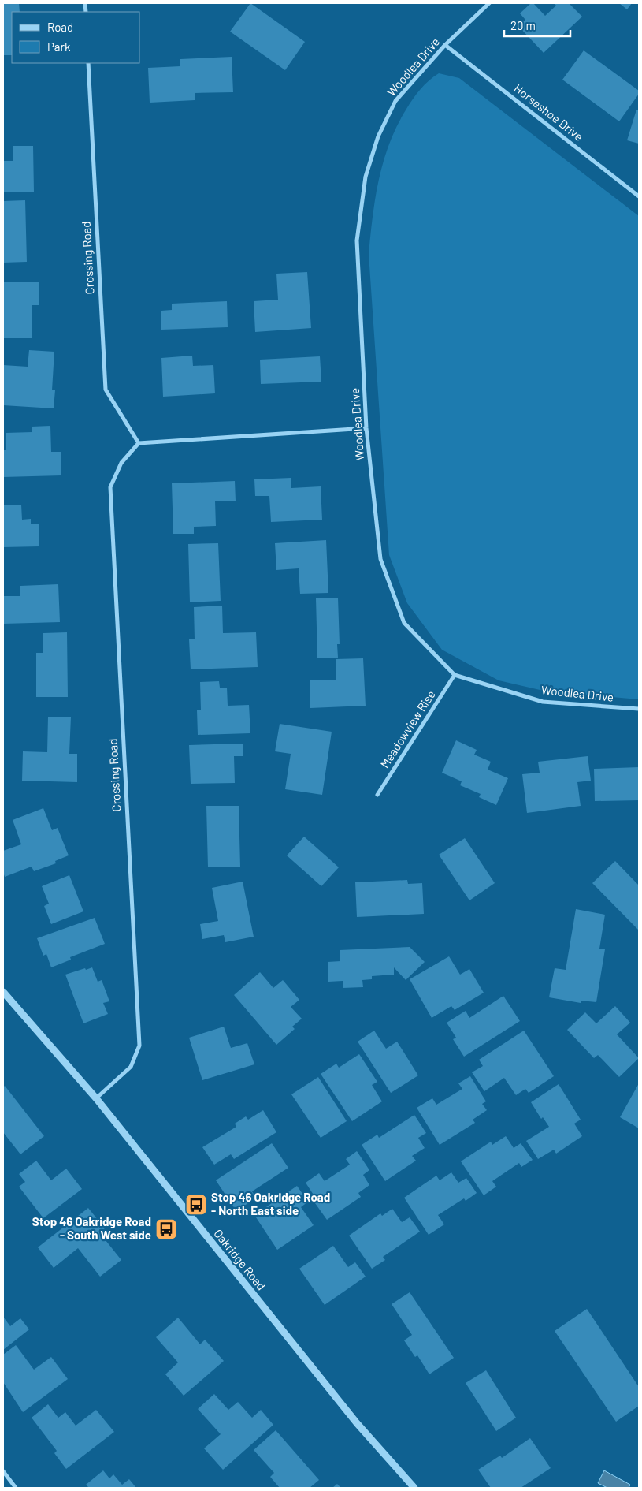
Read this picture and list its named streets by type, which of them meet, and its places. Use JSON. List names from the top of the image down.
{
  "streets": {
    "street": [
      "Woodlea Drive",
      "Horseshoe Drive",
      "Crossing Road",
      "Meadowview Rise",
      "Oakridge Road"
    ]
  },
  "crossings": [
    ["Woodlea Drive", "Horseshoe Drive"],
    ["Woodlea Drive", "Meadowview Rise"],
    ["Crossing Road", "Oakridge Road"]
  ],
  "places": {
    "bus stop": ["Stop 46 Oakridge Road - North East side", "Stop 46 Oakridge Road - South West side"]
  },
  "legend": ["Road", "Park"],
  "scale_bar": "20 m"
}
